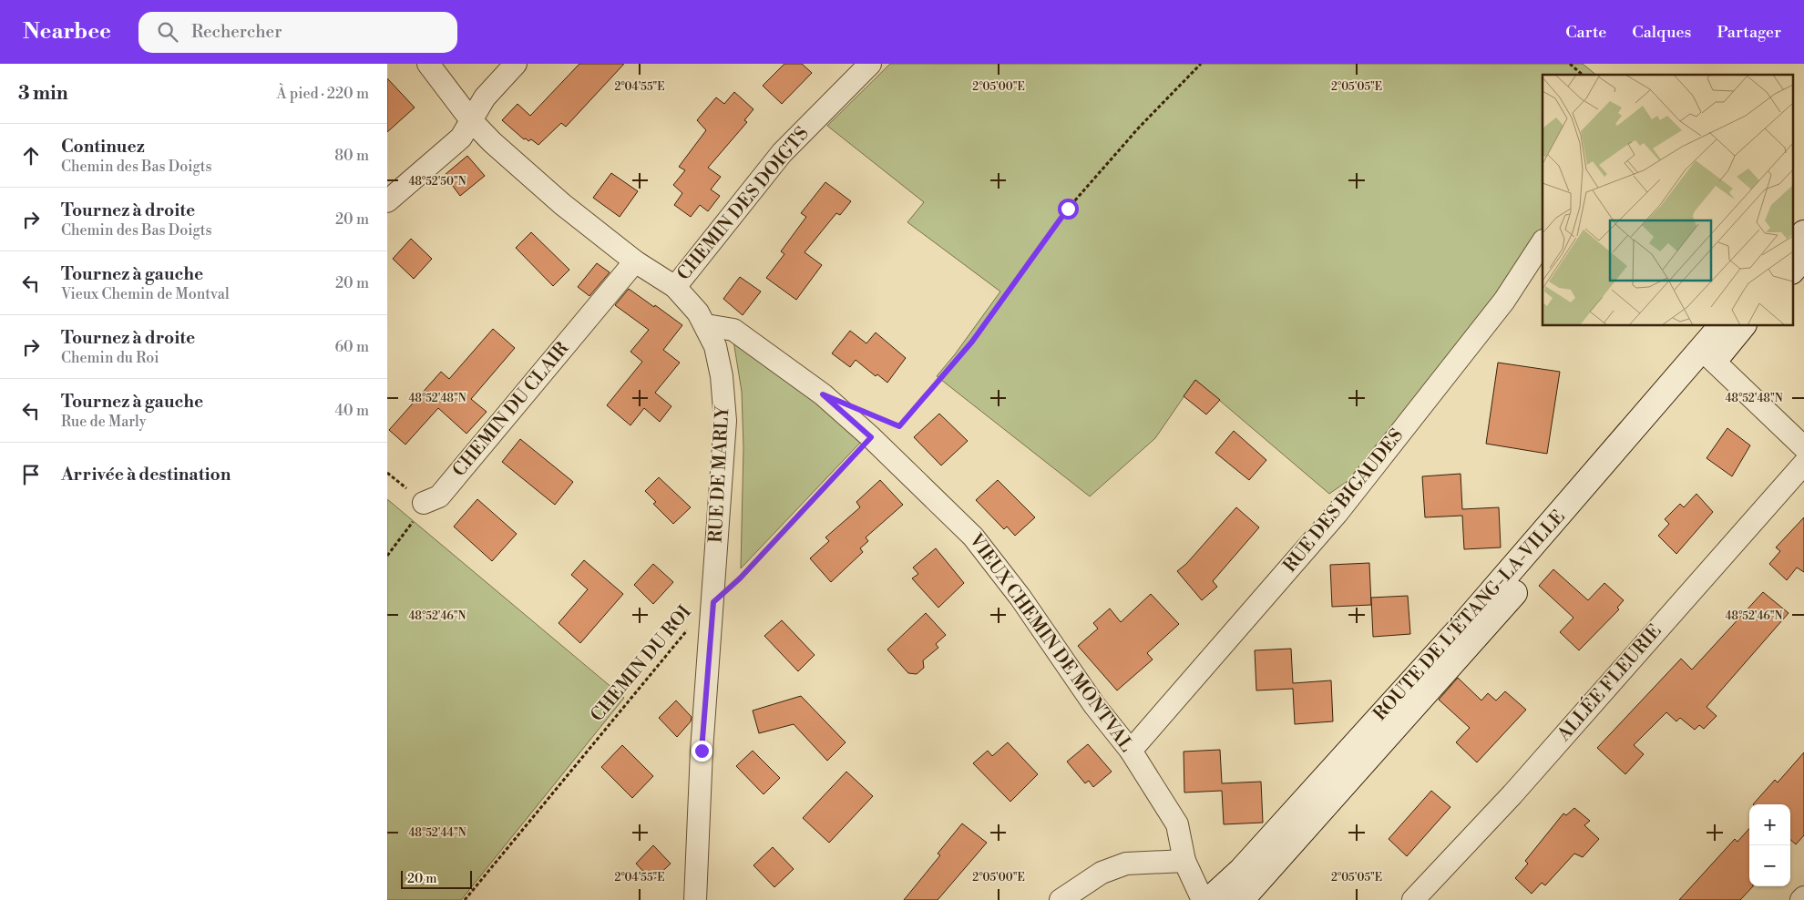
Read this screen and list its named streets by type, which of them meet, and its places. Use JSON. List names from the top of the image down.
{
  "streets": {
    "street": [
      "CHEMIN DES DOIGTS",
      "CHEMIN DU CLAIR",
      "RUE DE MARLY",
      "RUE DES BIGAUDES",
      "ROUTE DE L'ÉTANG-LA-VILLE",
      "VIEUX CHEMIN DE MONTVAL",
      "ALLÉE FLEURIE"
    ],
    "path": ["CHEMIN DU ROI"]
  },
  "crossings": [
    ["CHEMIN DES DOIGTS", "RUE DE MARLY"],
    ["CHEMIN DU CLAIR", "RUE DE MARLY"],
    ["RUE DE MARLY", "VIEUX CHEMIN DE MONTVAL"],
    ["RUE DE MARLY", "CHEMIN DU ROI"],
    ["RUE DES BIGAUDES", "VIEUX CHEMIN DE MONTVAL"],
    ["VIEUX CHEMIN DE MONTVAL", "CHEMIN DU ROI"]
  ],
  "scale_bar": "20 m",
  "page": {
    "header": "Nearbee",
    "search": "Rechercher",
    "nav": ["Carte", "Calques", "Partager"],
    "heading": ["3 min", "À pied · 220 m"],
    "list": [
      ["Continuez", "Chemin des Bas Doigts", "80 m"],
      ["Tournez à droite", "Chemin des Bas Doigts", "20 m"],
      ["Tournez à gauche", "Vieux Chemin de Montval", "20 m"],
      ["Tournez à droite", "Chemin du Roi", "60 m"],
      ["Tournez à gauche", "Rue de Marly", "40 m"],
      "Arrivée à destination"
    ],
    "map_buttons": ["+", "−"],
    "scale": "20 m"
  },
  "coordinates": [
    "2°04'55\"E",
    "2°05'00\"E",
    "2°05'05\"E",
    "48°52'50\"N",
    "48°52'48\"N",
    "48°52'46\"N",
    "48°52'44\"N"
  ]
}
